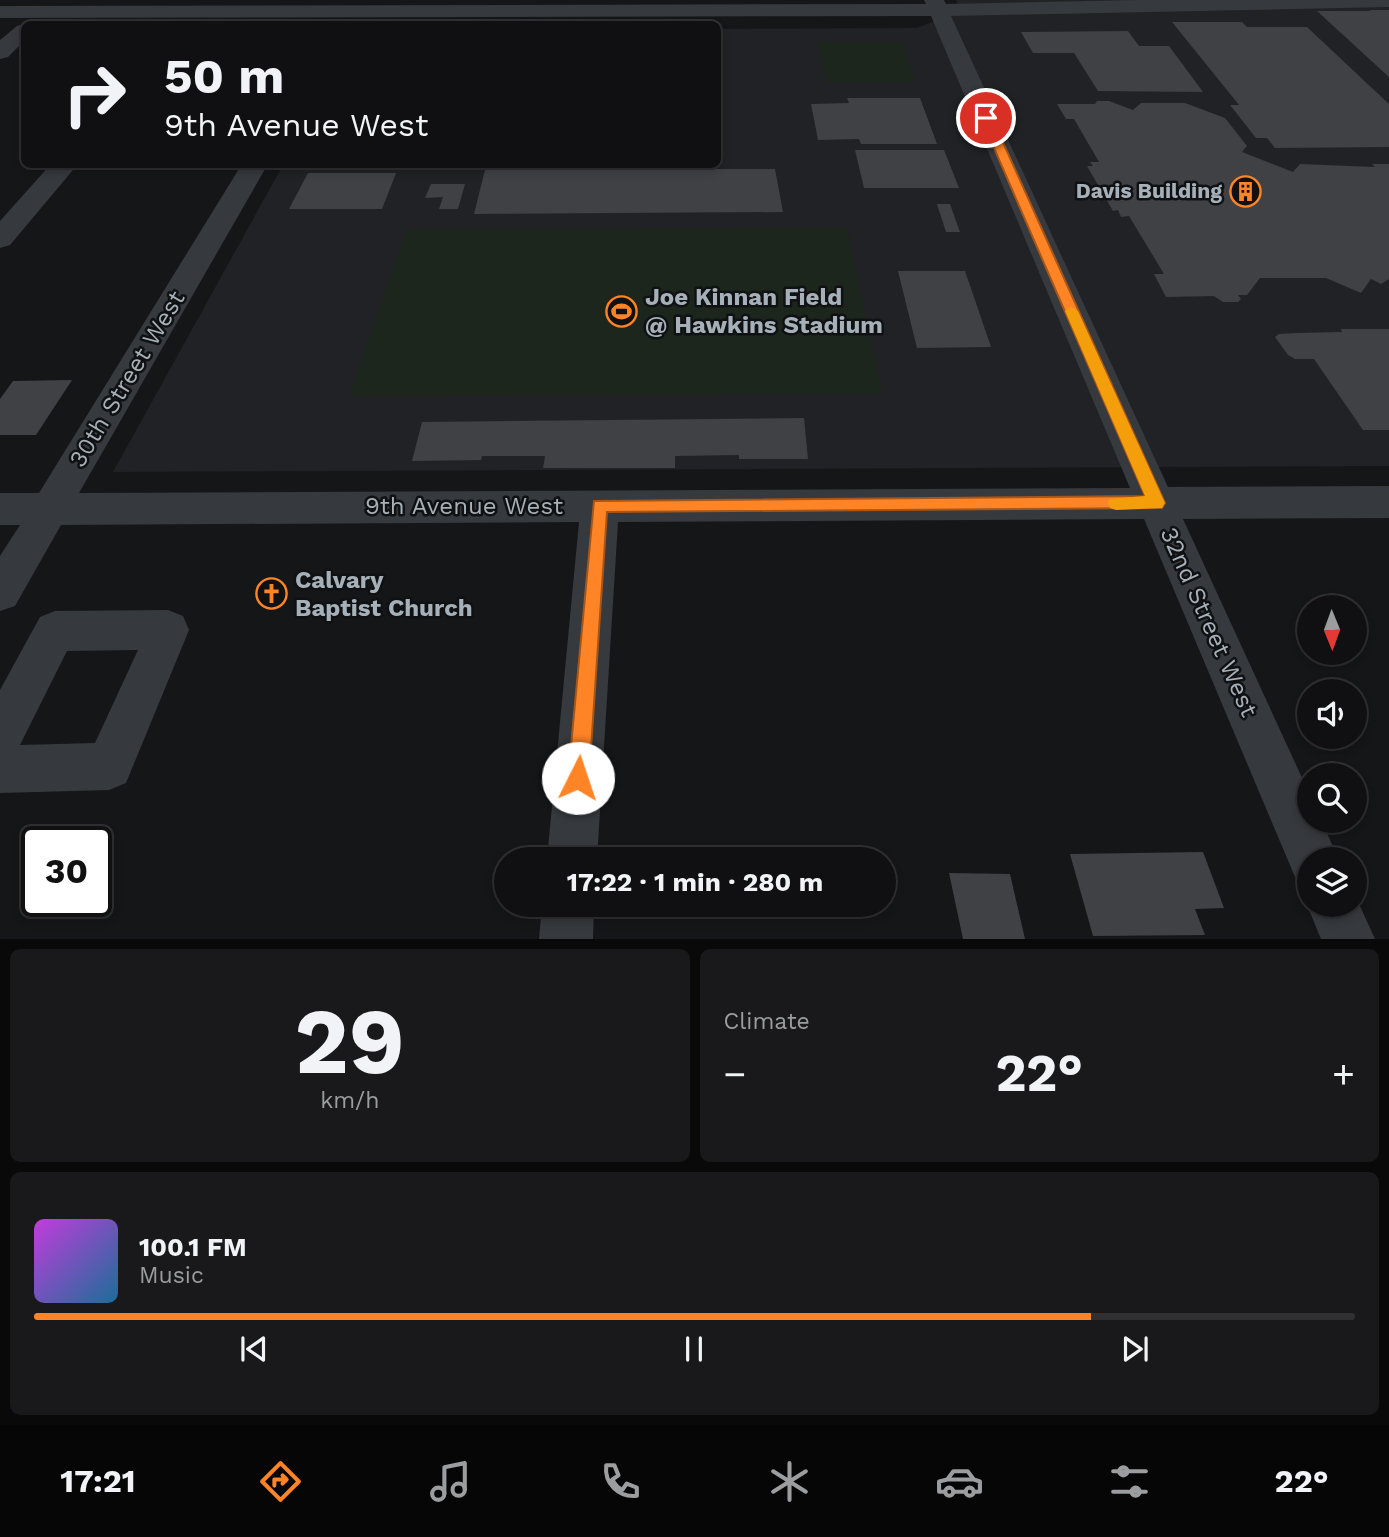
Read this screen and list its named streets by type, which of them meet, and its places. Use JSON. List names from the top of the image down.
{
  "streets": {
    "street": ["30th Street West", "9th Avenue West", "32nd Street West"]
  },
  "crossings": [
    ["30th Street West", "9th Avenue West"],
    ["9th Avenue West", "32nd Street West"]
  ],
  "places": {
    "building": ["Davis Building"],
    "sports": ["Joe Kinnan Field @ Hawkins Stadium"],
    "church": ["Calvary Baptist Church"]
  },
  "north": "bottom",
  "page": {
    "turn": ["50 m", "9th Avenue West"],
    "limit": "30",
    "trip": "17:22 · 1 min · 280 m",
    "tile": [
      ["29", "km/h"],
      "Climate"
    ],
    "heat": ["−", "22°", "+"],
    "song": ["100.1 FM", "Music"],
    "tabs": ["17:21", "22°"]
  }
}
